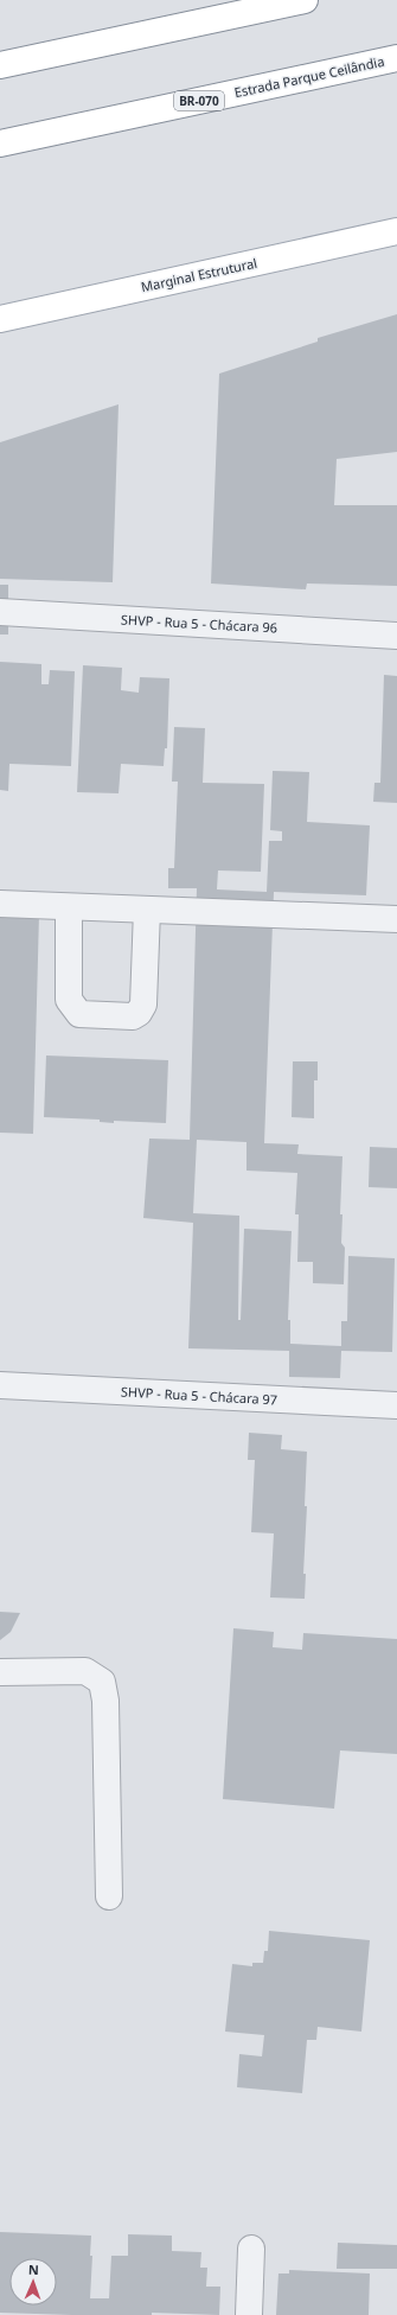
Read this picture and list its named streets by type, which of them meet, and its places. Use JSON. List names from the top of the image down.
{
  "streets": {
    "main road": ["Estrada Parque Ceilândia", "BR-070", "Marginal Estrutural"],
    "street": ["SHVP - Rua 5 - Chácara 96", "SHVP - Rua 5 - Chácara 97"]
  },
  "north": "top"
}
